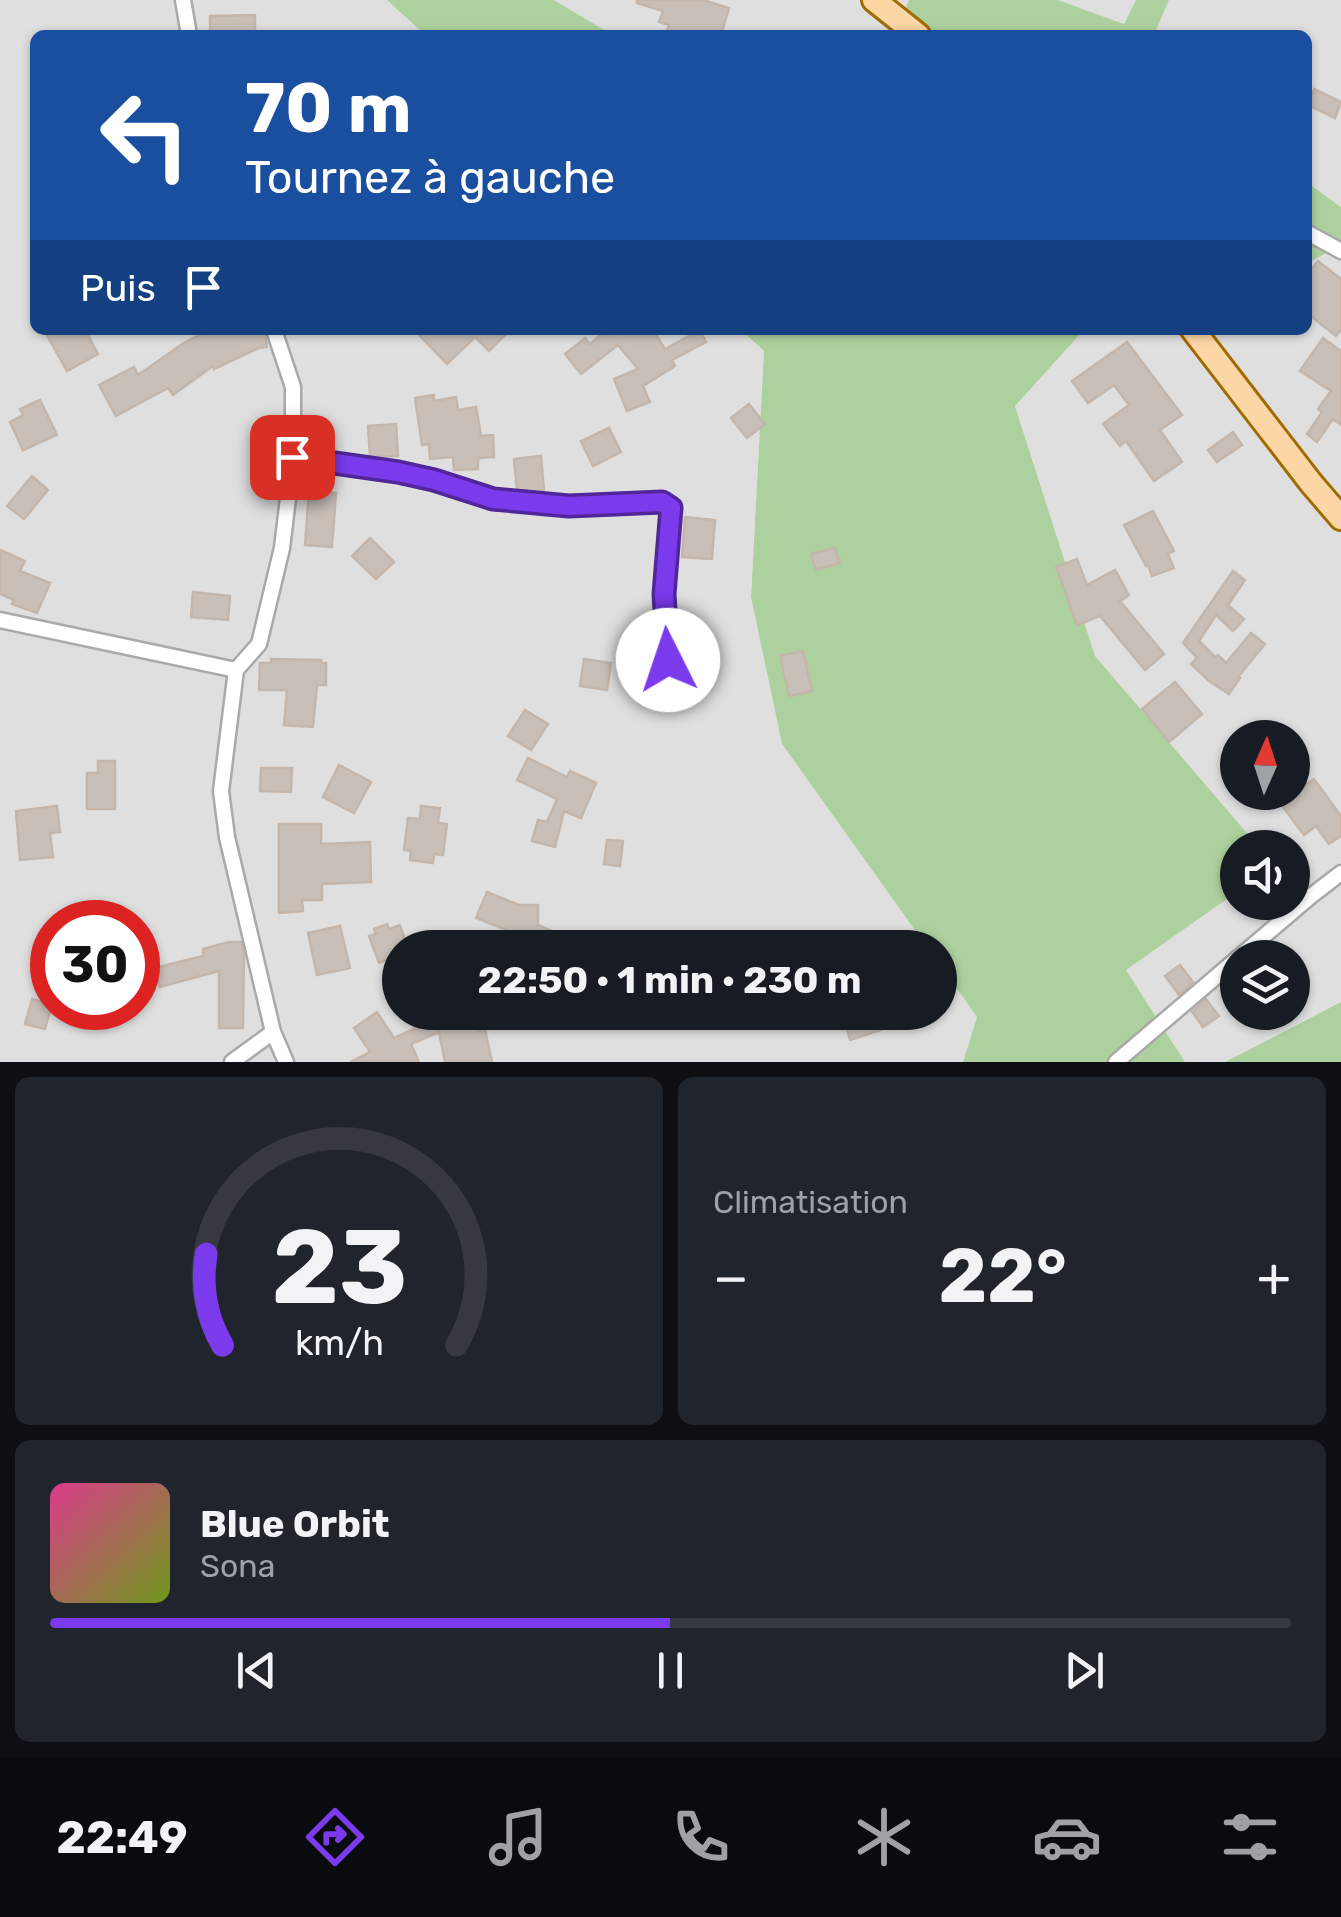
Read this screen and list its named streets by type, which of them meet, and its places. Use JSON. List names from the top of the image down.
{
  "north": "top",
  "page": {
    "turn": ["70 m", "Tournez à gauche"],
    "then": "Puis",
    "limit": "30",
    "trip": "22:50 · 1 min · 230 m",
    "tile": "Climatisation",
    "heat": ["−", "22°", "+"],
    "song": ["Blue Orbit", "Sona"],
    "tabs": "22:49",
    "gauge": ["23", "km/h"]
  }
}
